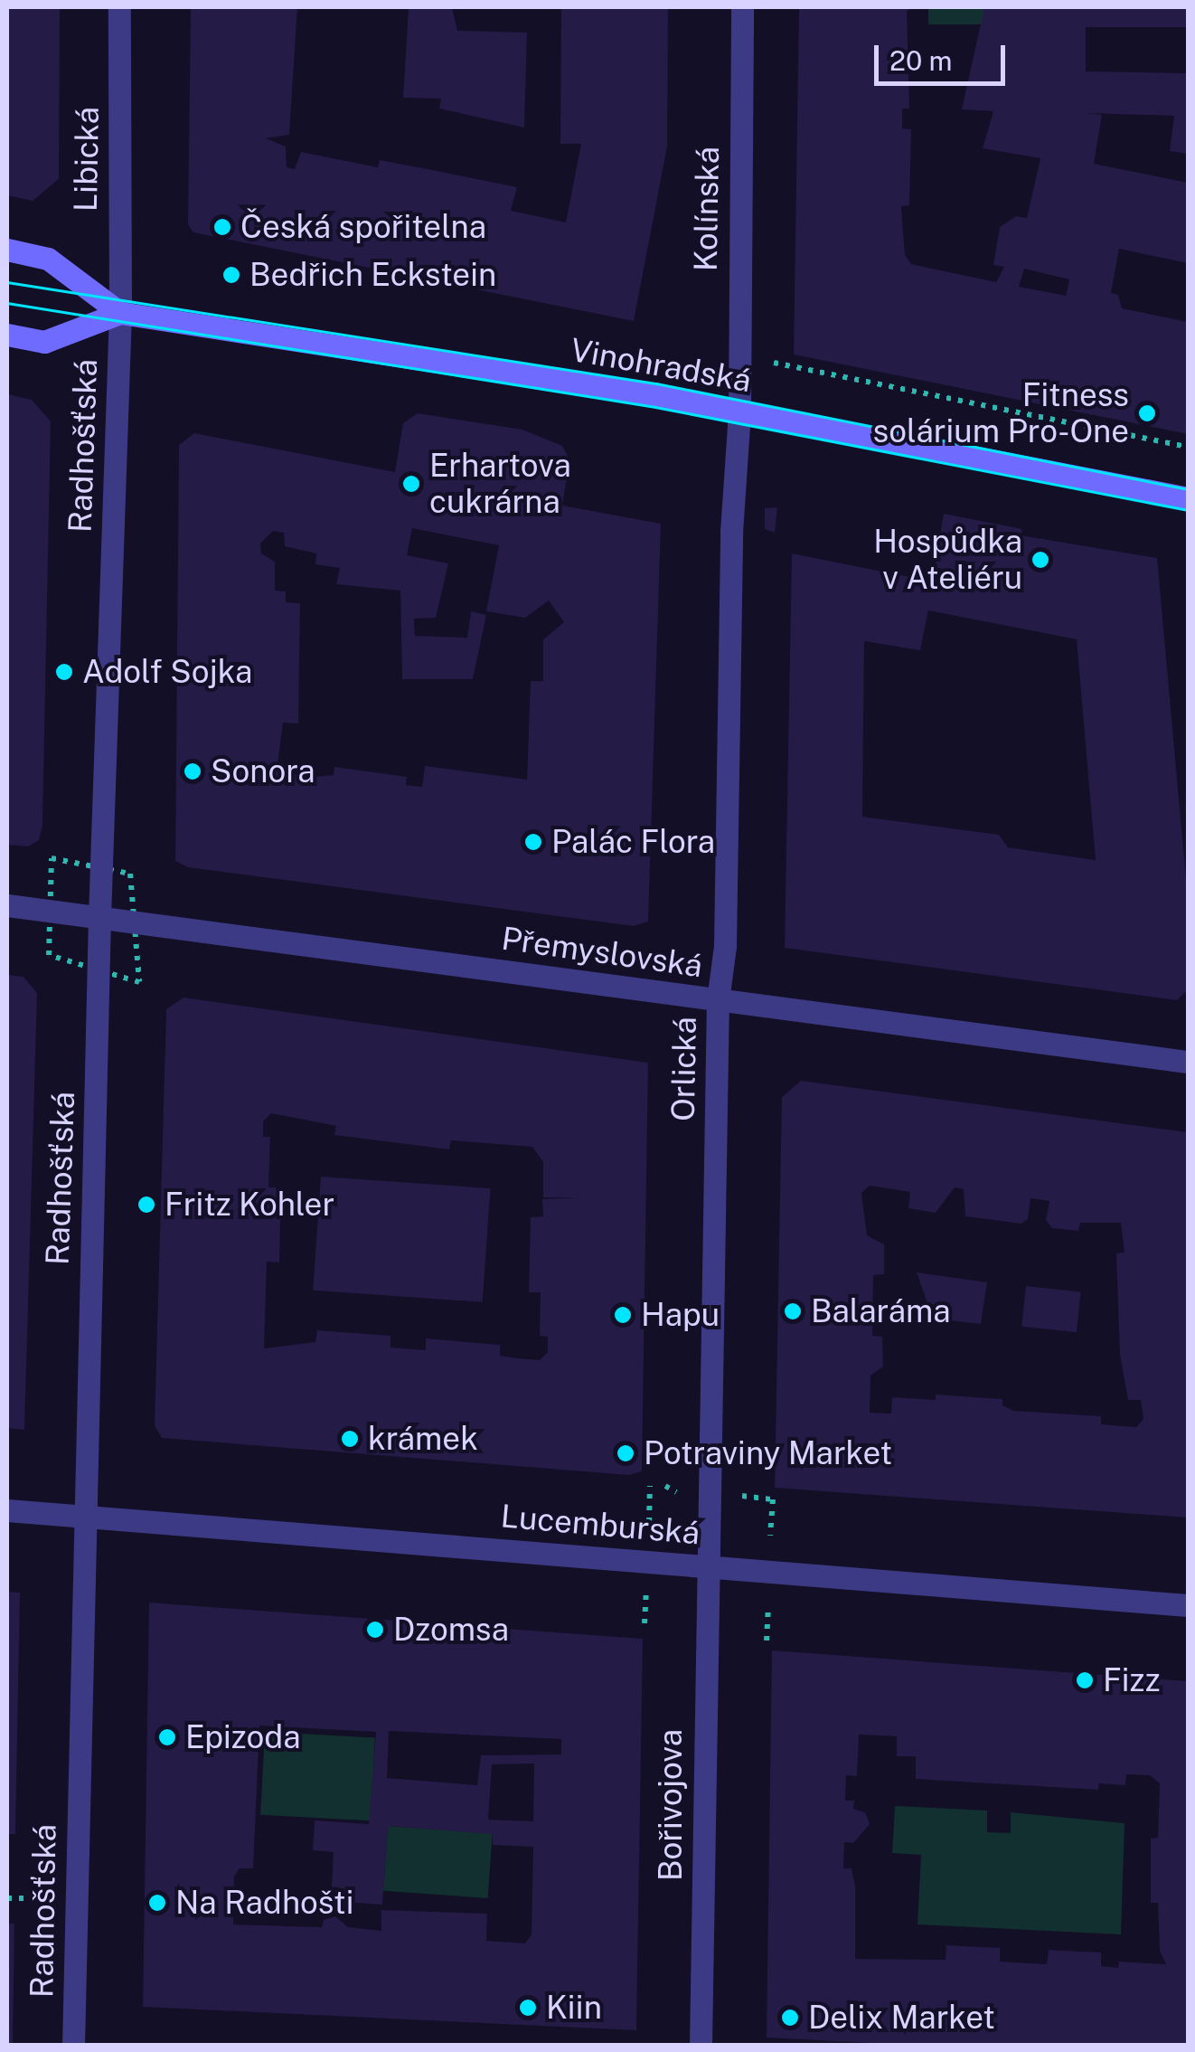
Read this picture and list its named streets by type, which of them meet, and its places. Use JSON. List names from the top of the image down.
{
  "streets": {
    "main road": ["Vinohradská"],
    "street": [
      "Libická",
      "Kolínská",
      "Radhošťská",
      "Přemyslovská",
      "Orlická",
      "Lucemburská",
      "Bořivojova"
    ]
  },
  "crossings": [
    ["Libická", "Vinohradská"],
    ["Libická", "Radhošťská"],
    ["Kolínská", "Vinohradská"],
    ["Kolínská", "Orlická"],
    ["Vinohradská", "Radhošťská"],
    ["Vinohradská", "Orlická"],
    ["Radhošťská", "Přemyslovská"],
    ["Radhošťská", "Lucemburská"],
    ["Přemyslovská", "Orlická"],
    ["Orlická", "Lucemburská"],
    ["Orlická", "Bořivojova"],
    ["Lucemburská", "Bořivojova"]
  ],
  "places": [
    "Česká spořitelna",
    "Bedřich Eckstein",
    "Fitness solárium Pro-One",
    "Erhartova cukrárna",
    "Hospůdka v Ateliéru",
    "Adolf Sojka",
    "Sonora",
    "Palác Flora",
    "Fritz Kohler",
    "Balaráma",
    "Hapu",
    "krámek",
    "Potraviny Market",
    "Dzomsa",
    "Fizz",
    "Epizoda",
    "Na Radhošti",
    "Kiin",
    "Delix Market"
  ],
  "scale_bar": "20 m"
}
